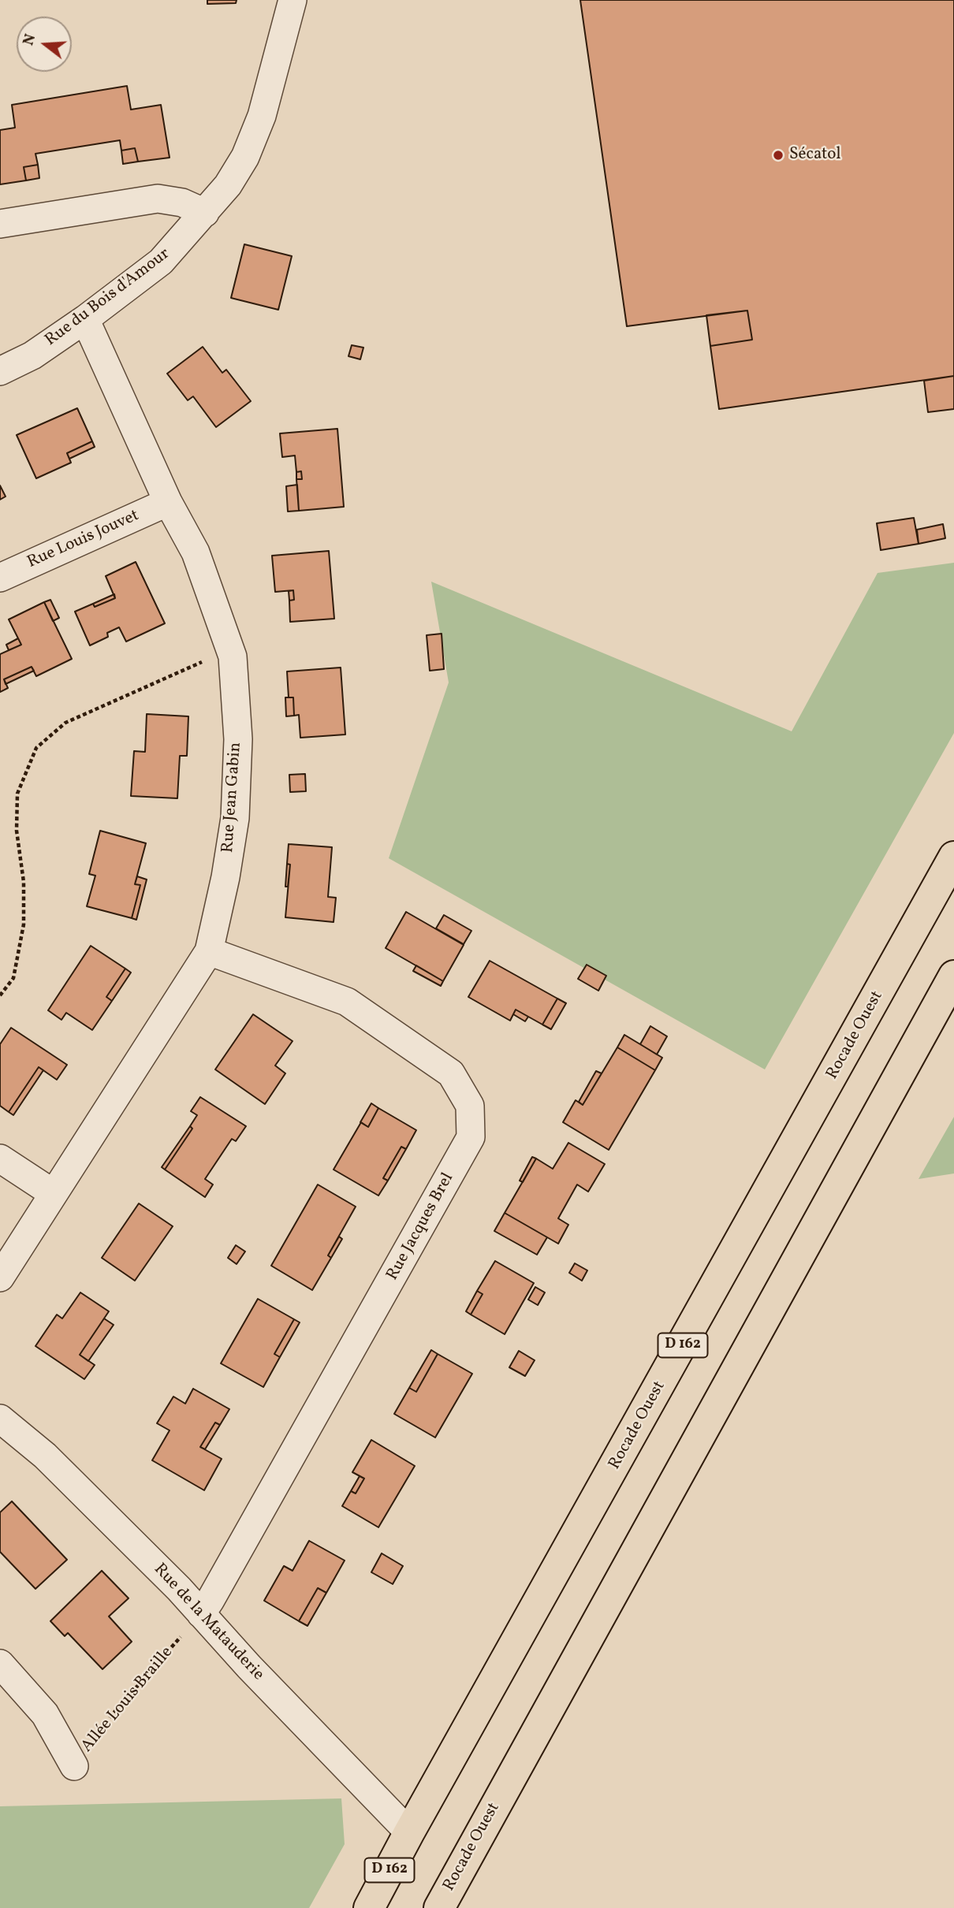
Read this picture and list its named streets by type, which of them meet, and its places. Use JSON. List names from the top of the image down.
{
  "streets": {
    "main road": ["Rocade Ouest", "D 162"],
    "street": [
      "Rue du Bois d'Amour",
      "Rue Louis Jouvet",
      "Rue Jean Gabin",
      "Rue Jacques Brel",
      "Rue de la Matauderie",
      "Allée Louis Braille"
    ]
  },
  "crossings": [
    ["Rue du Bois d'Amour", "Rue Jean Gabin"],
    ["Rue Louis Jouvet", "Rue Jean Gabin"],
    ["Rue Jean Gabin", "Rue Jacques Brel"],
    ["Rocade Ouest", "Rue de la Matauderie"],
    ["Rue Jacques Brel", "Rue de la Matauderie"],
    ["Rue Jacques Brel", "Allée Louis Braille"],
    ["Rue de la Matauderie", "Allée Louis Braille"]
  ],
  "places": ["Sécatol"],
  "north": "left"
}
